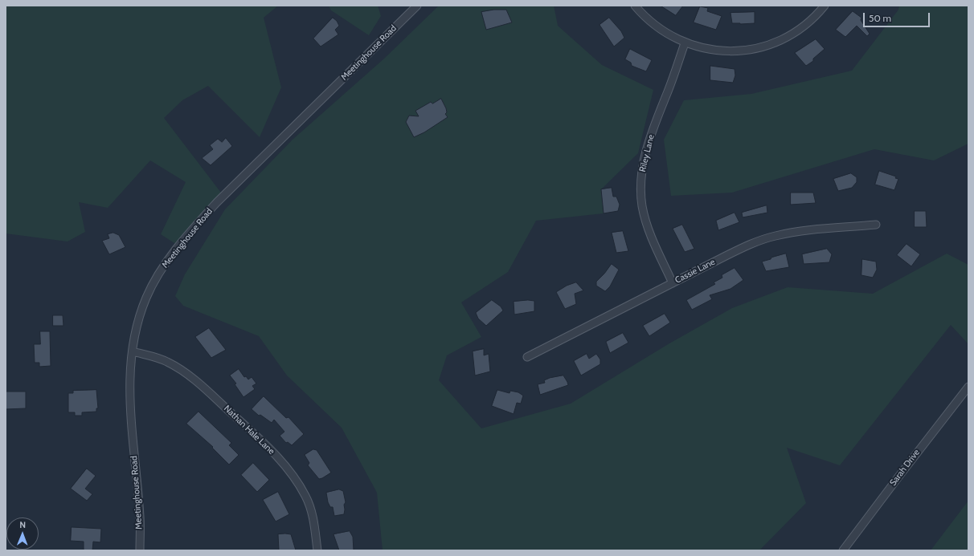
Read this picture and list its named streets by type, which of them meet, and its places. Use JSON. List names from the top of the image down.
{
  "streets": {
    "street": [
      "Meetinghouse Road",
      "Riley Lane",
      "Cassie Lane",
      "Nathan Hale Lane",
      "Sarah Drive"
    ]
  },
  "crossings": [
    ["Meetinghouse Road", "Nathan Hale Lane"],
    ["Riley Lane", "Cassie Lane"]
  ],
  "scale_bar": "50 m",
  "north": "top"
}
